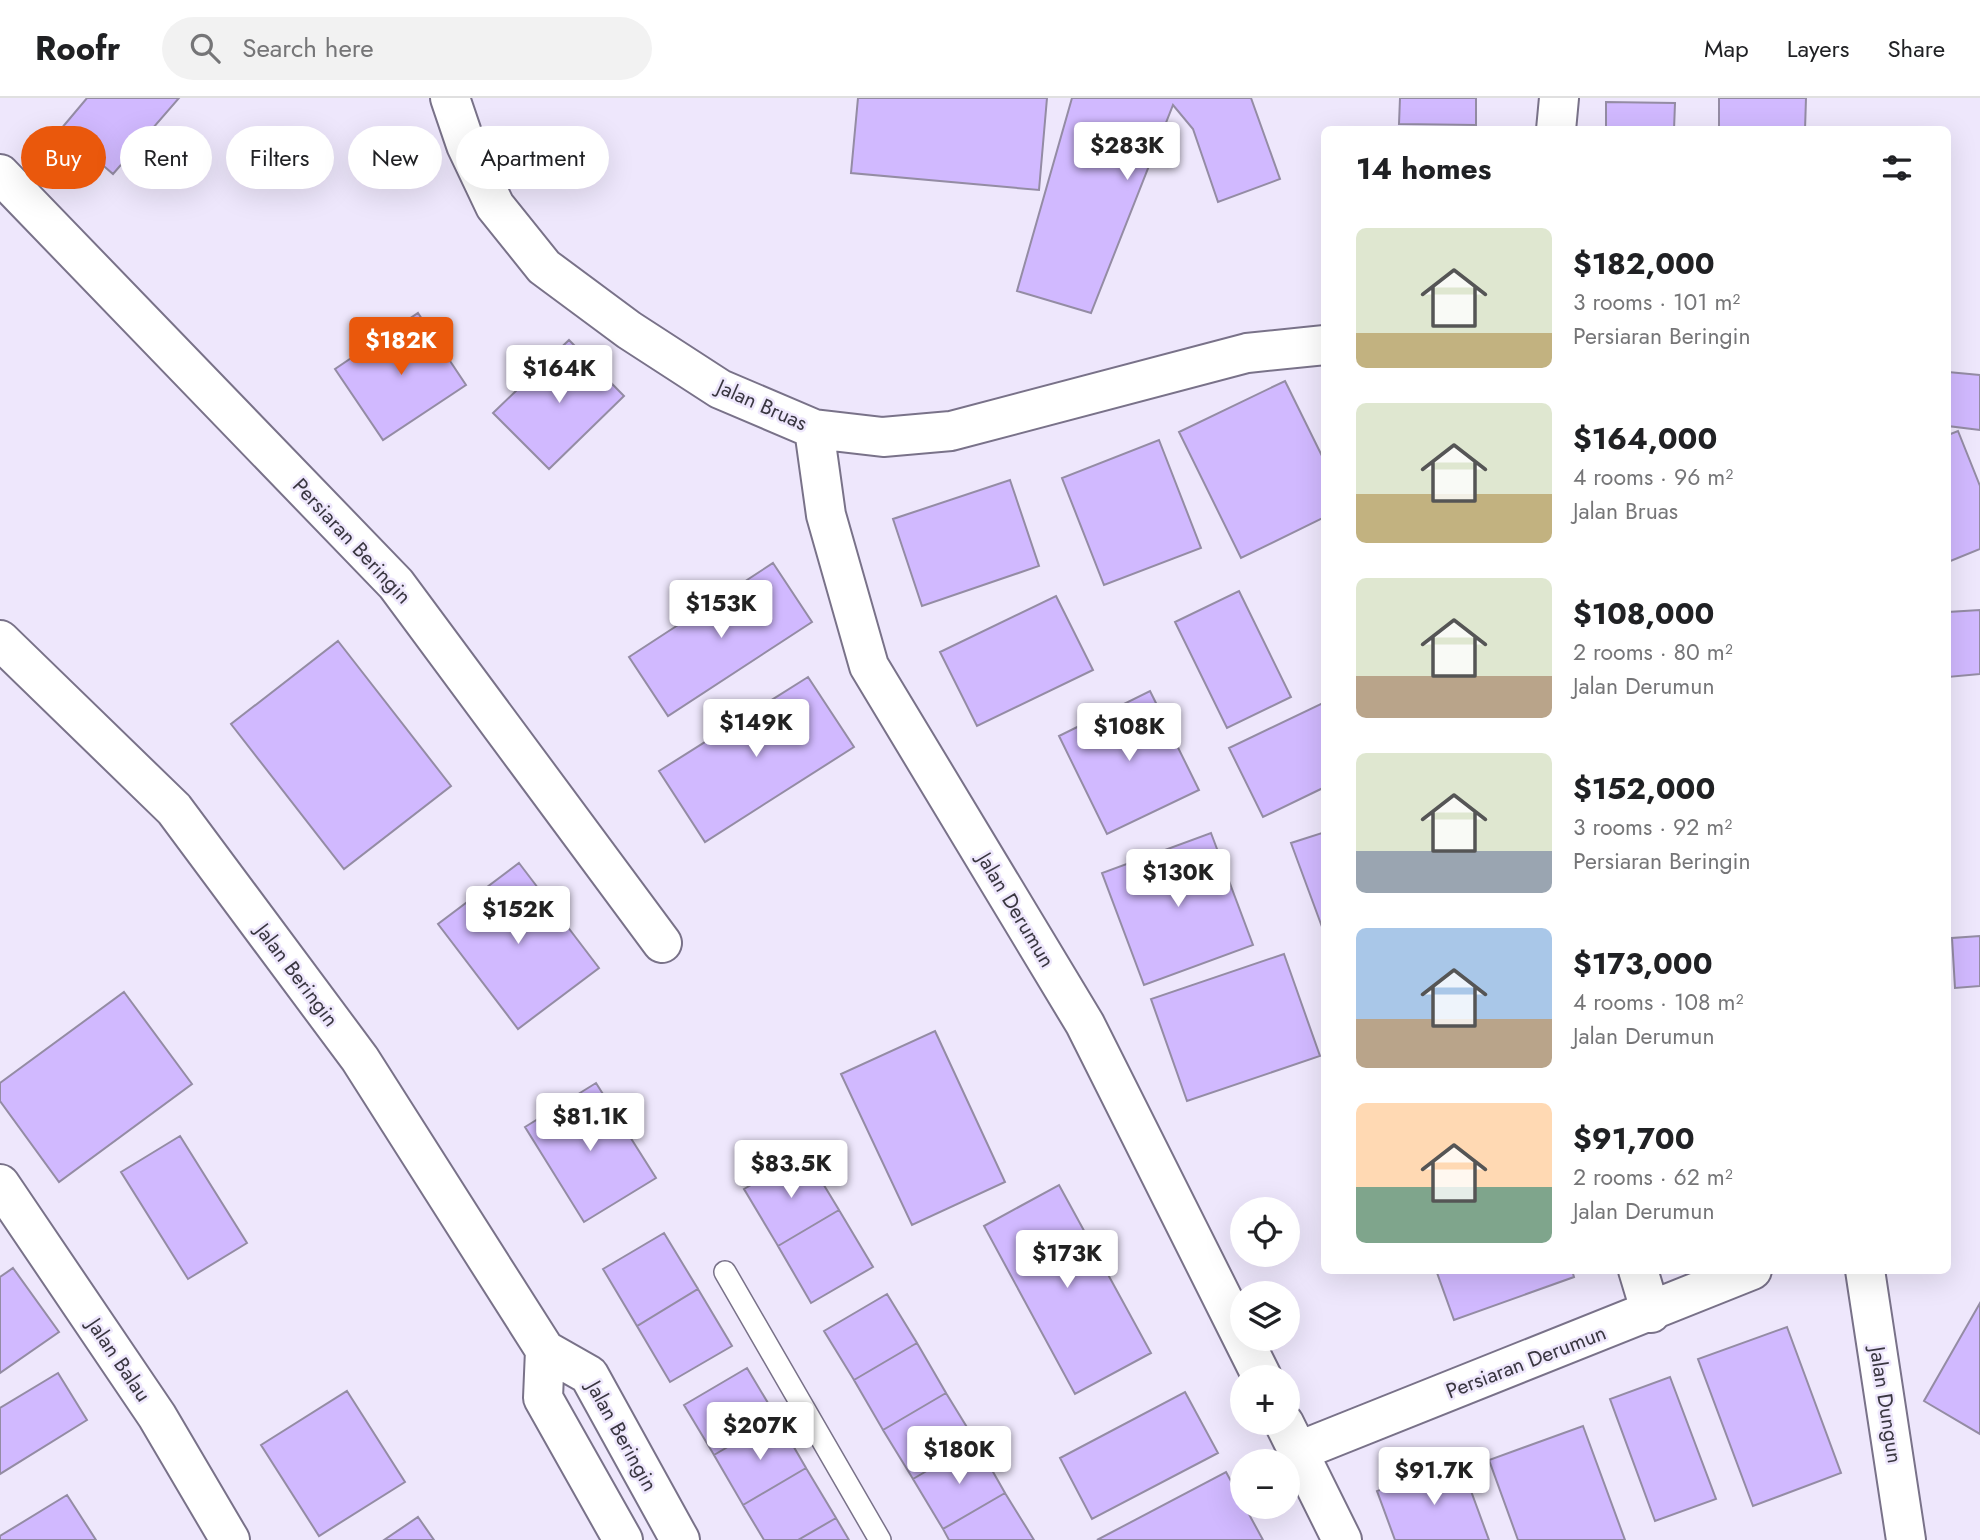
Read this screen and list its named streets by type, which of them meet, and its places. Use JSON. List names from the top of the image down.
{
  "streets": {
    "street": [
      "Jalan Bruas",
      "Persiaran Beringin",
      "Jalan Derumun",
      "Jalan Beringin",
      "Jalan Balau",
      "Persiaran Derumun",
      "Jalan Dungun"
    ]
  },
  "crossings": [
    ["Jalan Bruas", "Jalan Derumun"]
  ],
  "page": {
    "header": "Roofr",
    "search": "Search here",
    "nav": ["Map", "Layers", "Share"],
    "price": [
      "$283K",
      "$182K",
      "$164K",
      "$153K",
      "$149K",
      "$108K",
      "$130K",
      "$152K",
      "$81.1K",
      "$83.5K",
      "$173K",
      "$207K",
      "$180K",
      "$91.7K"
    ],
    "chip": [
      "Buy",
      "Rent",
      "Filters",
      "New",
      "Apartment"
    ],
    "heading": "14 homes",
    "list": [
      {
        "name": "$182,000",
        "note": "3 rooms · 101 m² · Persiaran Beringin"
      },
      {
        "name": "$164,000",
        "note": "4 rooms · 96 m² · Jalan Bruas"
      },
      {
        "name": "$108,000",
        "note": "2 rooms · 80 m² · Jalan Derumun"
      },
      {
        "name": "$152,000",
        "note": "3 rooms · 92 m² · Persiaran Beringin"
      },
      {
        "name": "$173,000",
        "note": "4 rooms · 108 m² · Jalan Derumun"
      },
      {
        "name": "$91,700",
        "note": "2 rooms · 62 m² · Jalan Derumun"
      }
    ],
    "map_buttons": ["+", "−"]
  }
}
